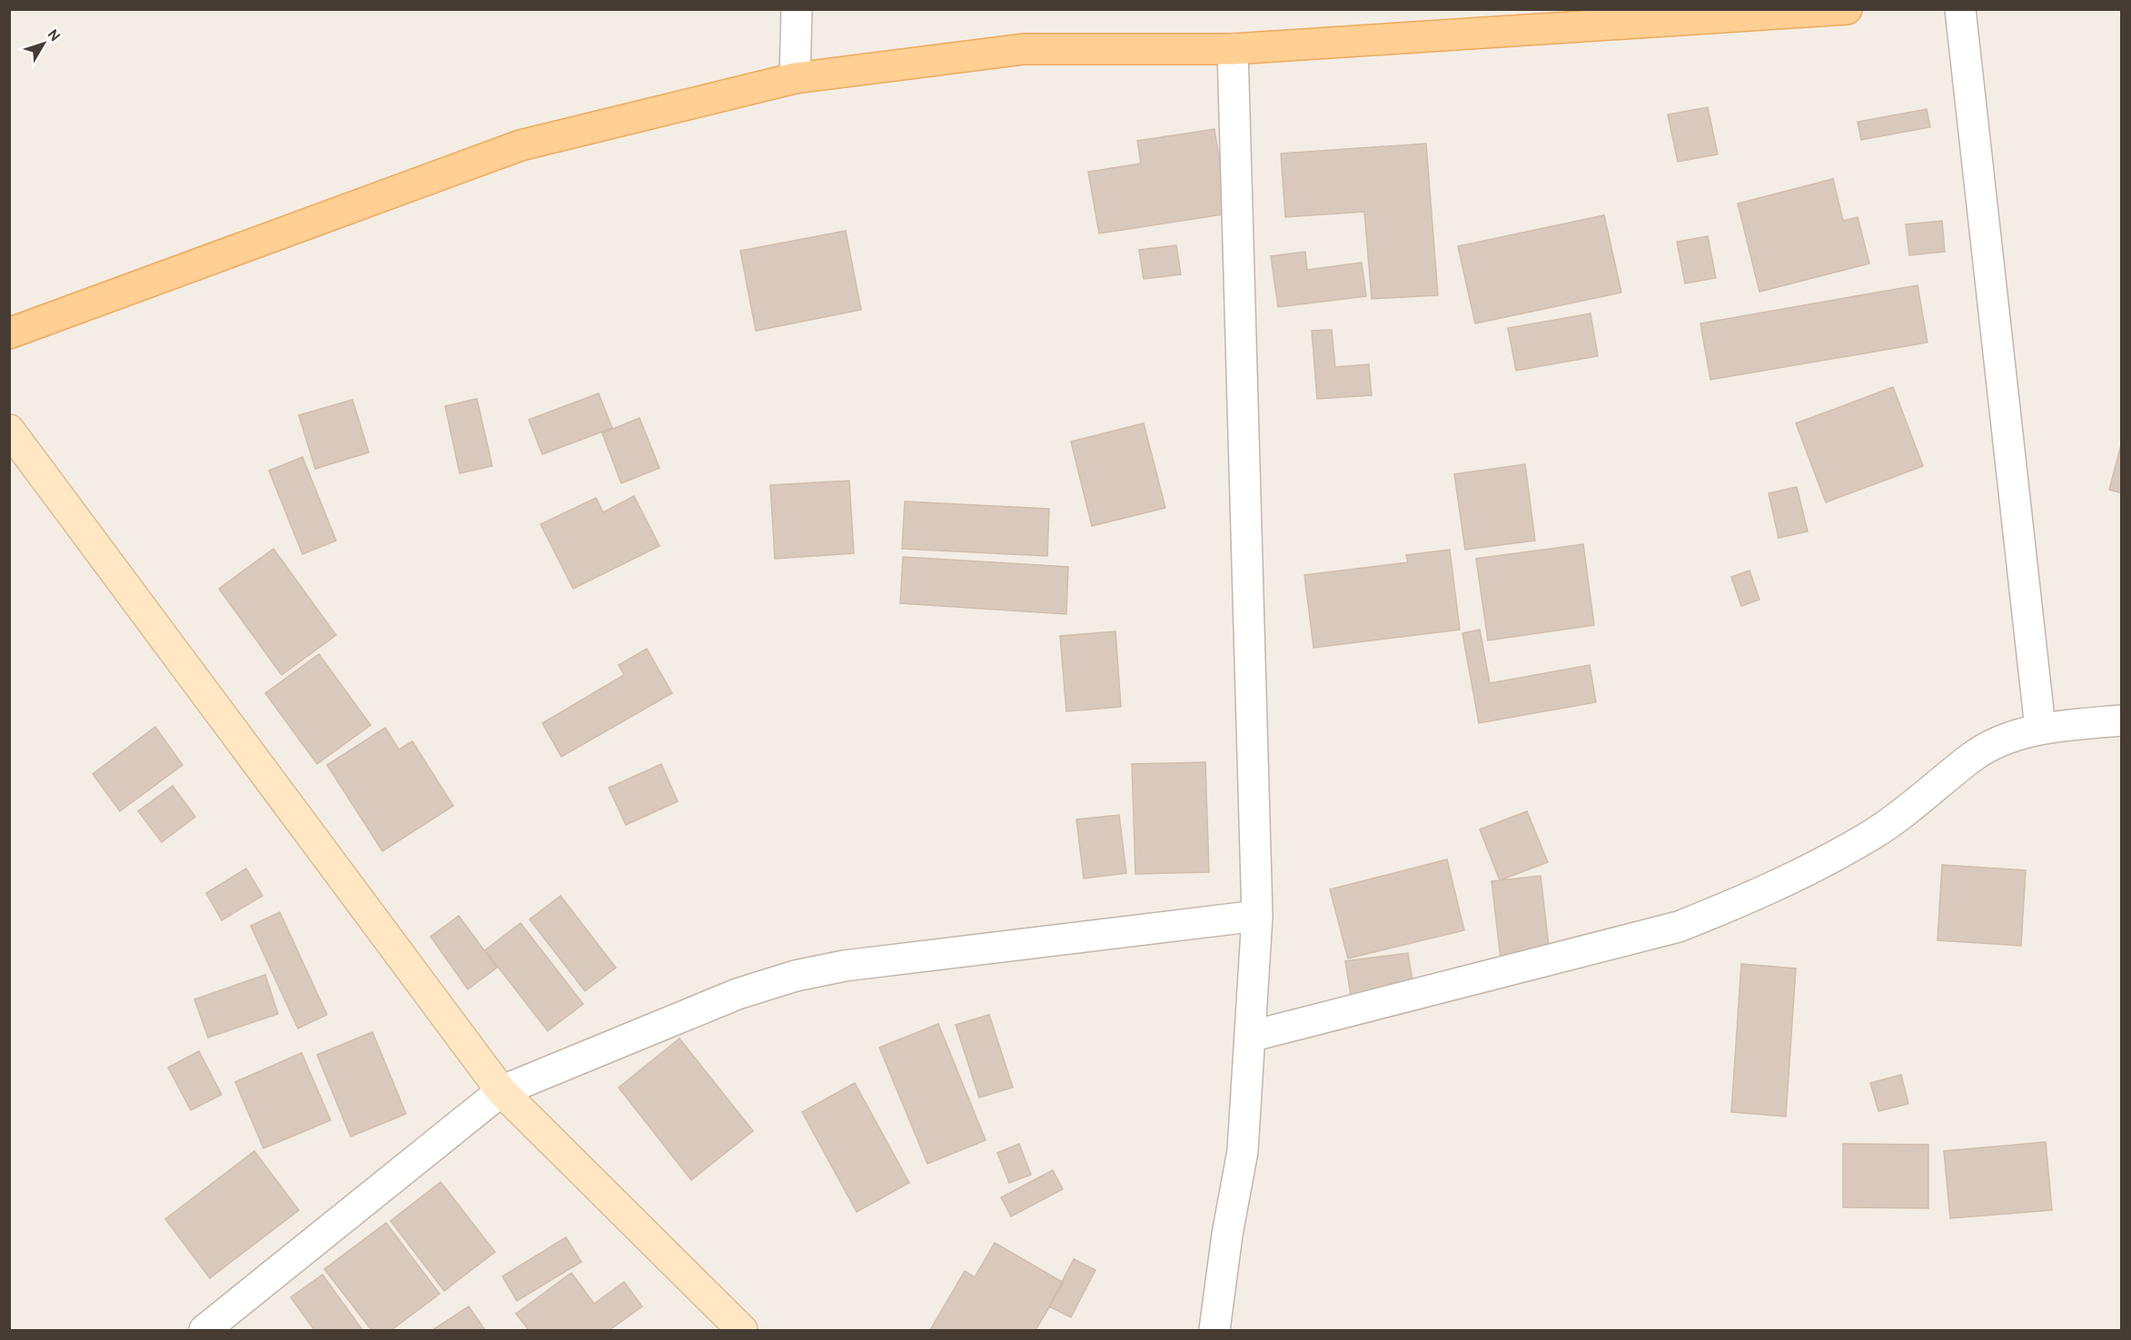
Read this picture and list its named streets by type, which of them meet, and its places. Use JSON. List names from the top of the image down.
{
  "north": "top right"
}
